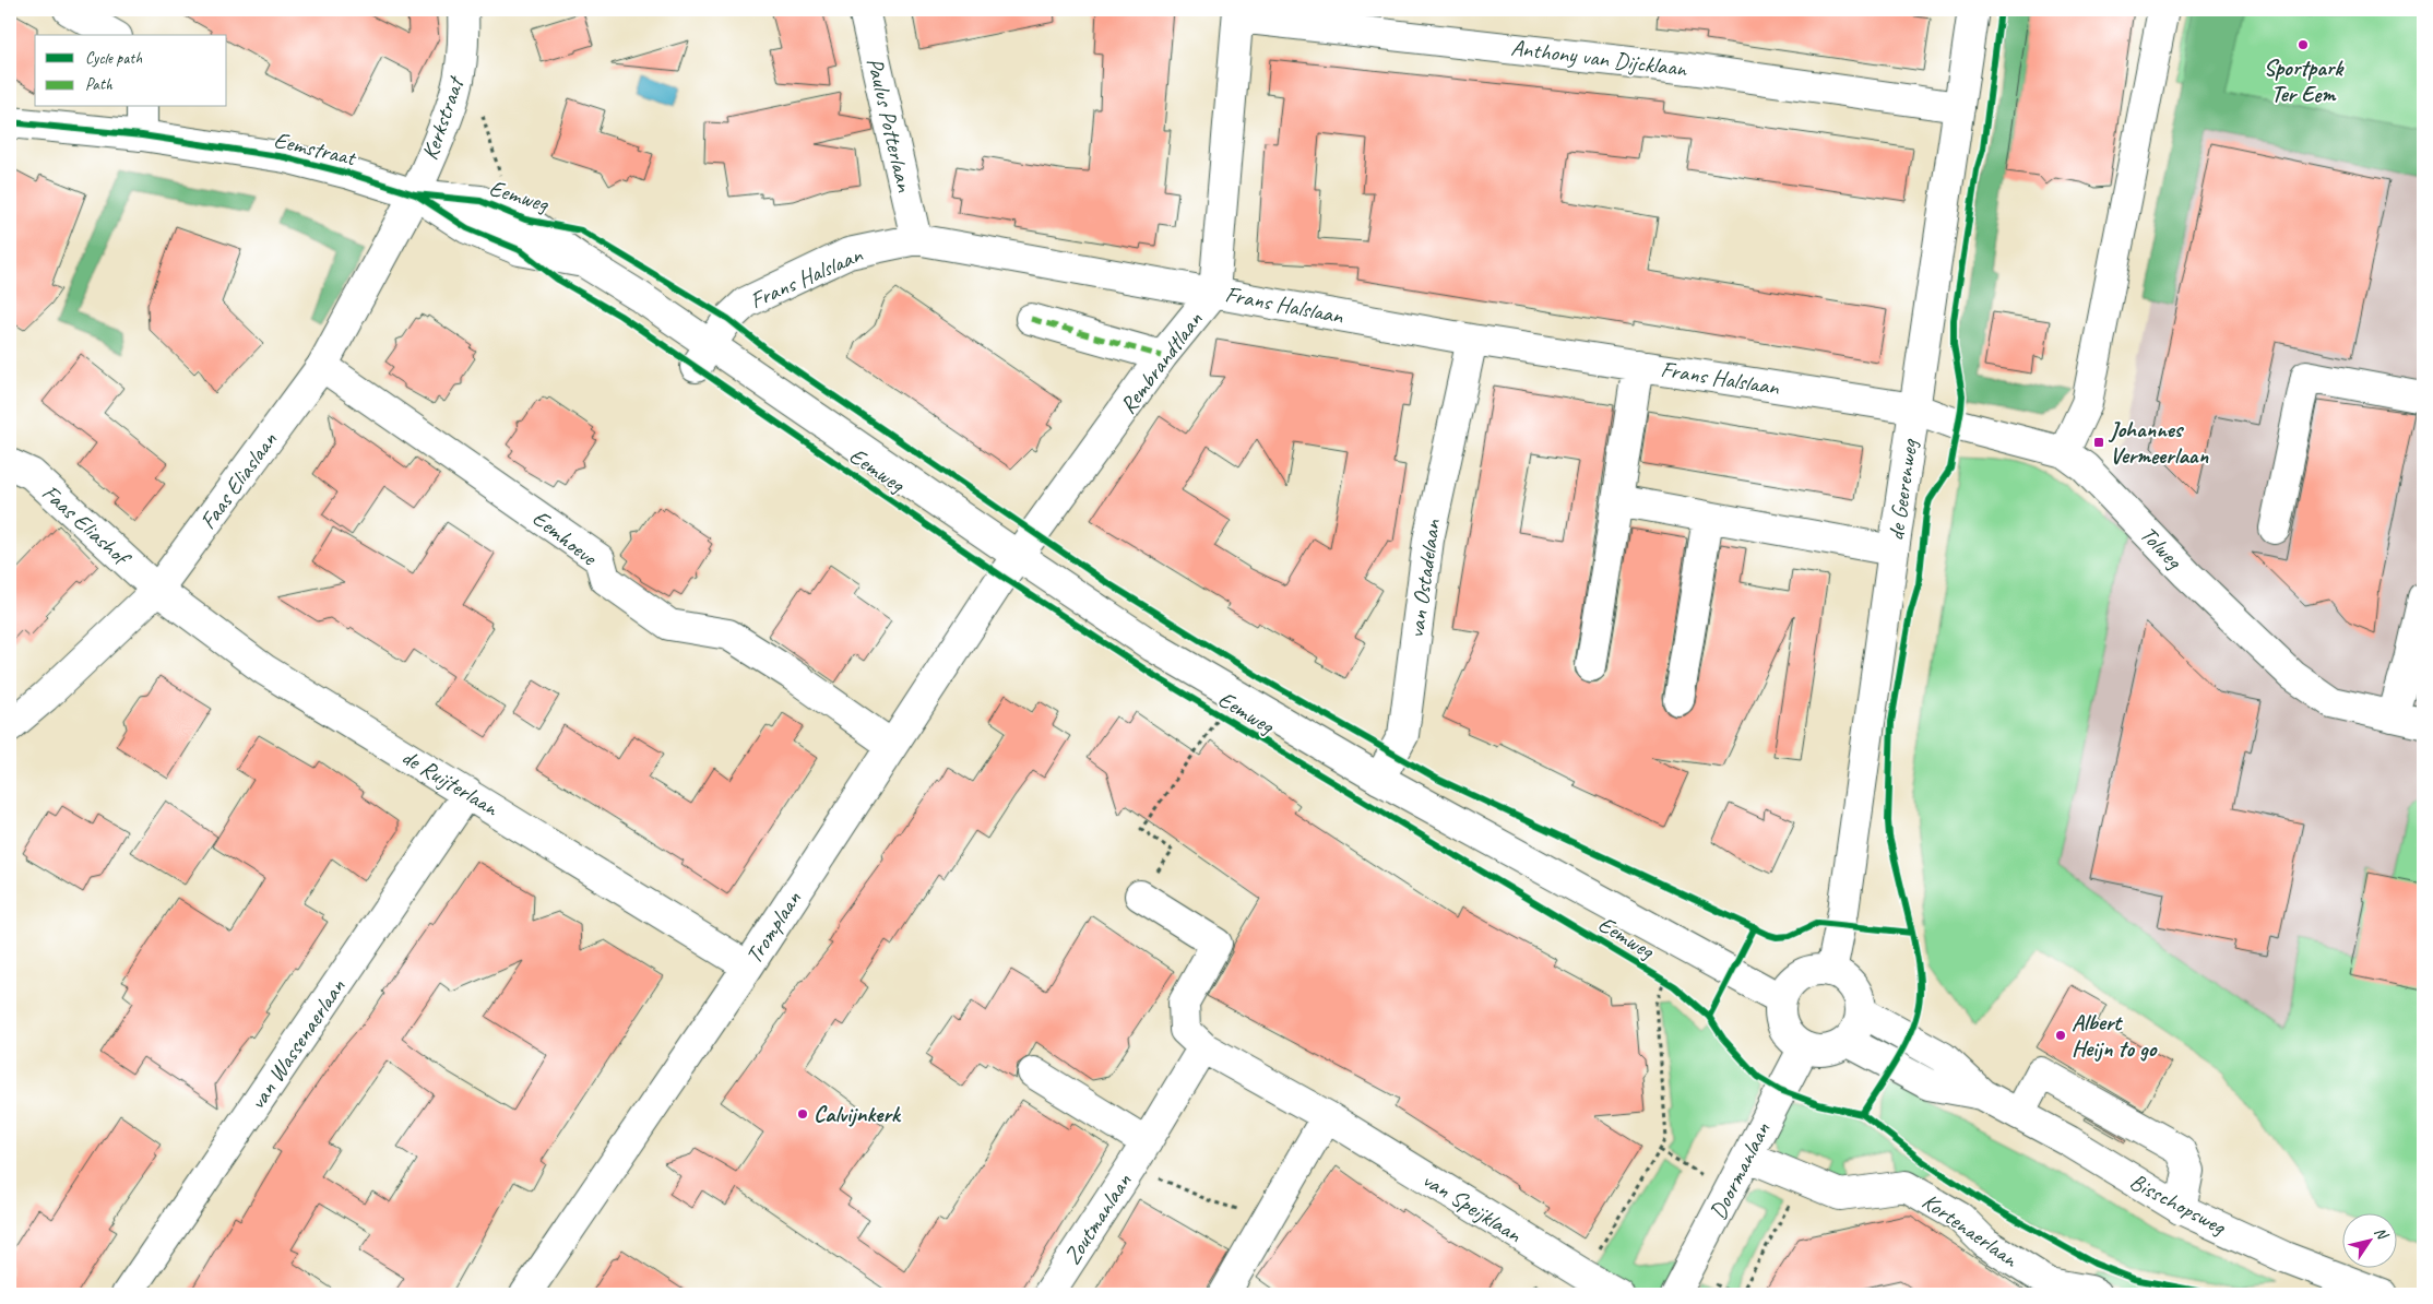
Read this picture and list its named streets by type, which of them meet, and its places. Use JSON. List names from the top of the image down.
{
  "streets": {
    "street": [
      "Anthony van Dijcklaan",
      "Kerkstraat",
      "Paulus Potterlaan",
      "Eemstraat",
      "Eemweg",
      "Frans Halslaan",
      "Rembrandtlaan",
      "Faas Eliaslaan",
      "de Geerenweg",
      "Faas Eliashof",
      "Eemhoeve",
      "Tolweg",
      "van Ostadelaan",
      "de Ruijterlaan",
      "Tromplaan",
      "van Wassenaerlaan",
      "Doormanlaan",
      "Bisschopsweg",
      "van Speijklaan",
      "Zoutmanlaan",
      "Kortenaerlaan"
    ]
  },
  "crossings": [
    ["Anthony van Dijcklaan", "Rembrandtlaan"],
    ["Anthony van Dijcklaan", "de Geerenweg"],
    ["Kerkstraat", "Eemstraat"],
    ["Kerkstraat", "Eemweg"],
    ["Kerkstraat", "Faas Eliaslaan"],
    ["Paulus Potterlaan", "Frans Halslaan"],
    ["Eemstraat", "Eemweg"],
    ["Eemstraat", "Faas Eliaslaan"],
    ["Eemweg", "Frans Halslaan"],
    ["Eemweg", "Rembrandtlaan"],
    ["Eemweg", "Faas Eliaslaan"],
    ["Eemweg", "de Geerenweg"],
    ["Eemweg", "van Ostadelaan"],
    ["Eemweg", "Tromplaan"],
    ["Eemweg", "Doormanlaan"],
    ["Eemweg", "Bisschopsweg"],
    ["Frans Halslaan", "Rembrandtlaan"],
    ["Frans Halslaan", "de Geerenweg"],
    ["Frans Halslaan", "Tolweg"],
    ["Frans Halslaan", "van Ostadelaan"],
    ["Rembrandtlaan", "Tromplaan"],
    ["Faas Eliaslaan", "Faas Eliashof"],
    ["Faas Eliaslaan", "Eemhoeve"],
    ["Faas Eliaslaan", "de Ruijterlaan"],
    ["de Geerenweg", "Tolweg"],
    ["de Geerenweg", "Doormanlaan"],
    ["de Geerenweg", "Bisschopsweg"],
    ["Faas Eliashof", "de Ruijterlaan"],
    ["Eemhoeve", "Tromplaan"],
    ["de Ruijterlaan", "Tromplaan"],
    ["de Ruijterlaan", "van Wassenaerlaan"],
    ["Doormanlaan", "Bisschopsweg"],
    ["Doormanlaan", "Kortenaerlaan"]
  ],
  "places": {
    "other": ["Sportpark Ter Eem", "Albert Heijn to go", "Calvijnkerk"],
    "transit": ["Johannes Vermeerlaan"]
  },
  "legend": ["Cycle path", "Path"],
  "north": "top right"
}
